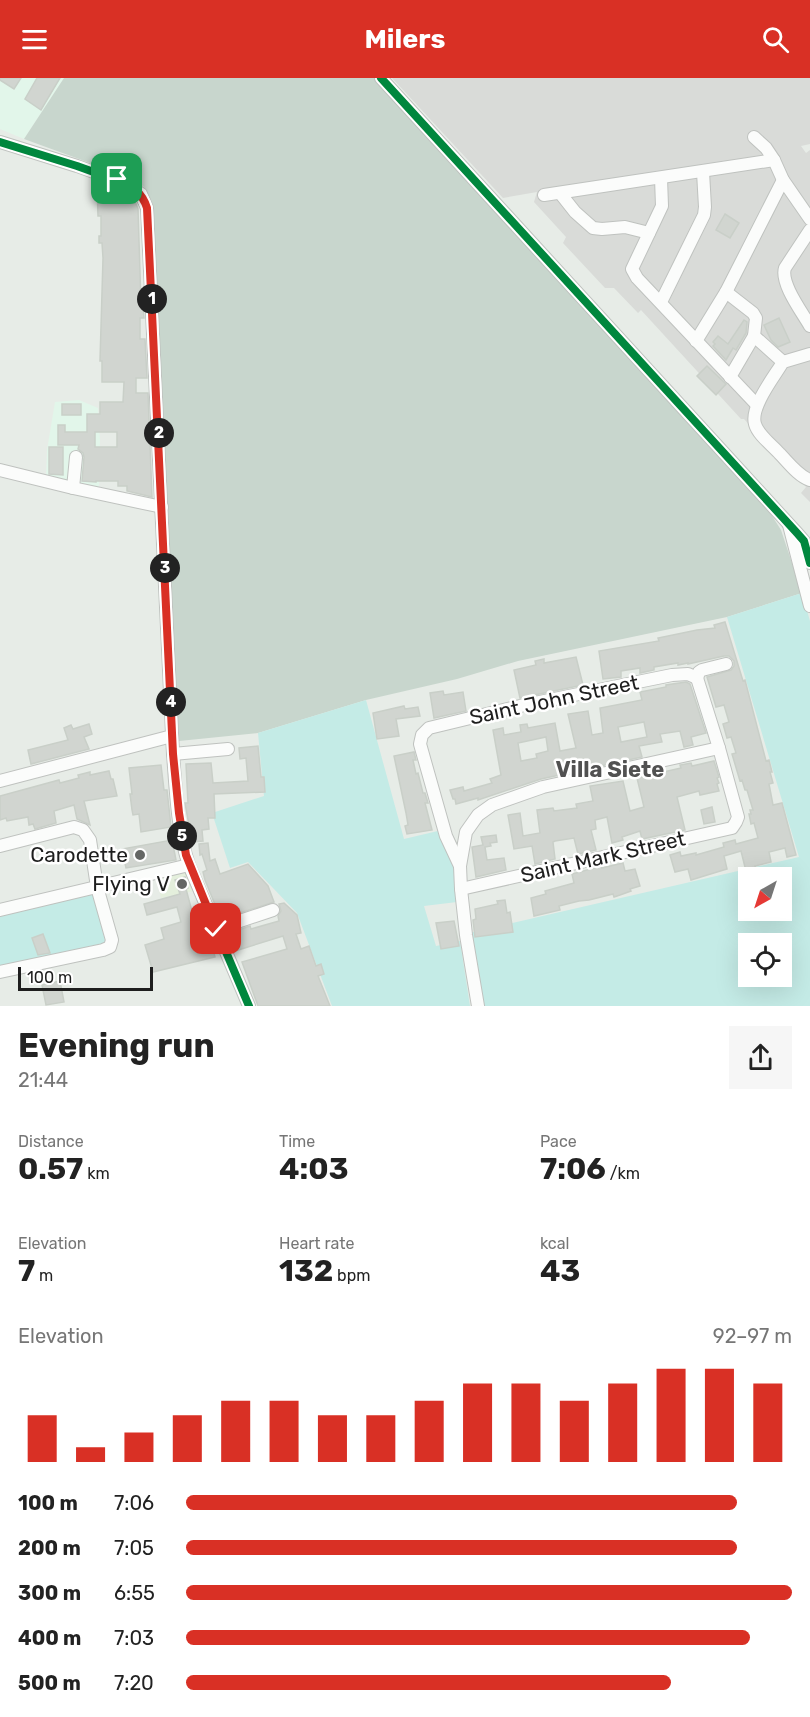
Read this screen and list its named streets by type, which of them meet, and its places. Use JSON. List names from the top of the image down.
{
  "streets": {
    "street": ["Saint John Street", "Saint Mark Street"]
  },
  "districts": ["Villa Siete"],
  "places": ["Carodette", "Flying V"],
  "scale_bar": "100 m",
  "north": "bottom left",
  "page": {
    "header": "Milers",
    "pins": [
      "1",
      "2",
      "3",
      "4",
      "5"
    ],
    "scale": "100 m",
    "heading": ["Evening run", "21:44"],
    "stats": [
      ["Distance", "0.57 km"],
      ["Time", "4:03"],
      ["Pace", "7:06 /km"],
      ["Elevation", "7 m"],
      ["Heart rate", "132 bpm"],
      ["kcal", "43"]
    ],
    "chart": ["Elevation", "92–97 m"],
    "list": [
      {
        "name": "100 m",
        "note": "7:06"
      },
      {
        "name": "200 m",
        "note": "7:05"
      },
      {
        "name": "300 m",
        "note": "6:55"
      },
      {
        "name": "400 m",
        "note": "7:03"
      },
      {
        "name": "500 m",
        "note": "7:20"
      }
    ]
  }
}
